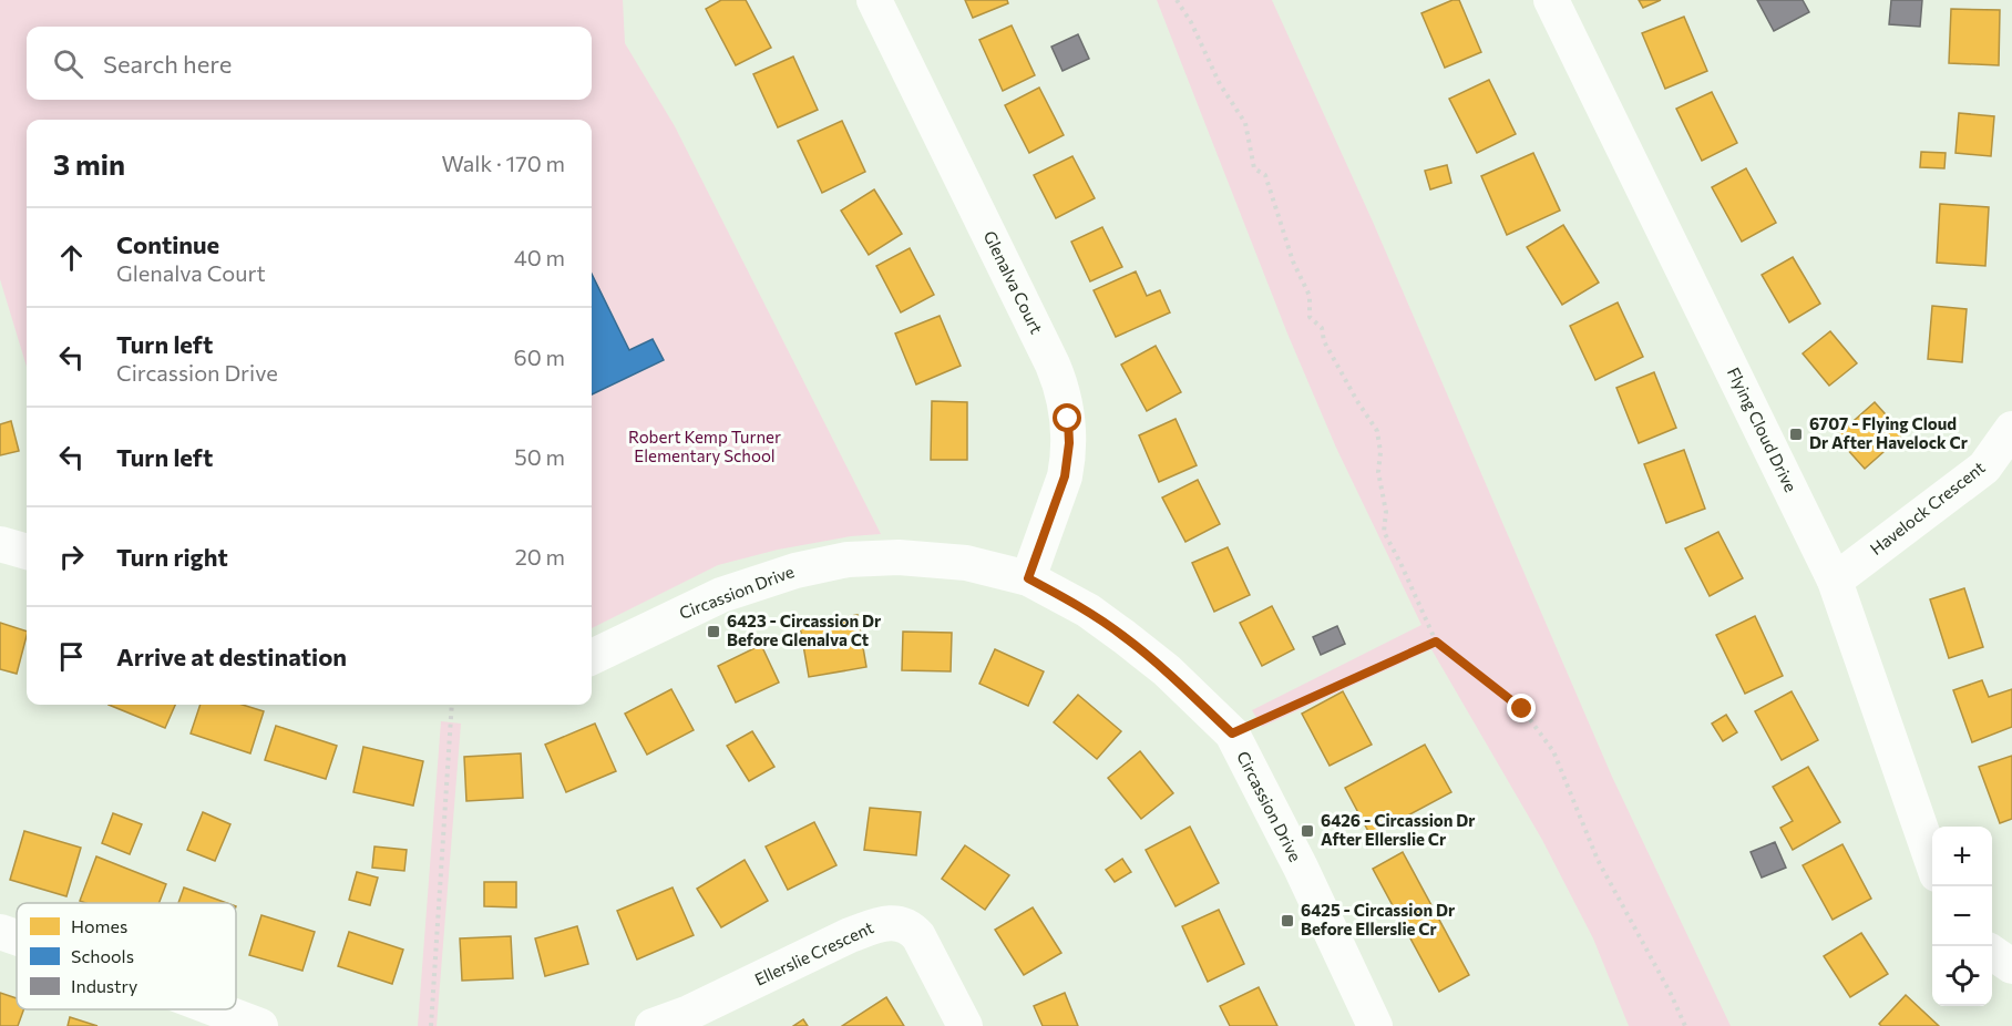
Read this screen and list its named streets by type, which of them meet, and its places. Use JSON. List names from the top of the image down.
{
  "streets": {
    "street": [
      "Glenalva Court",
      "Flying Cloud Drive",
      "Havelock Crescent",
      "Circassion Drive",
      "Ellerslie Crescent"
    ]
  },
  "crossings": [
    ["Glenalva Court", "Circassion Drive"],
    ["Flying Cloud Drive", "Havelock Crescent"]
  ],
  "parks": ["Robert Kemp Turner Elementary School"],
  "places": {
    "transit": [
      "6707 - Flying Cloud Dr After Havelock Cr",
      "6423 - Circassion Dr Before Glenalva Ct",
      "6426 - Circassion Dr After Ellerslie Cr",
      "6425 - Circassion Dr Before Ellerslie Cr"
    ]
  },
  "legend": ["Homes", "Schools", "Industry"],
  "page": {
    "search": "Search here",
    "heading": ["3 min", "Walk · 170 m"],
    "list": [
      ["Continue", "Glenalva Court", "40 m"],
      ["Turn left", "Circassion Drive", "60 m"],
      ["Turn left", "50 m"],
      ["Turn right", "20 m"],
      "Arrive at destination"
    ],
    "map_buttons": ["+", "−"]
  }
}
